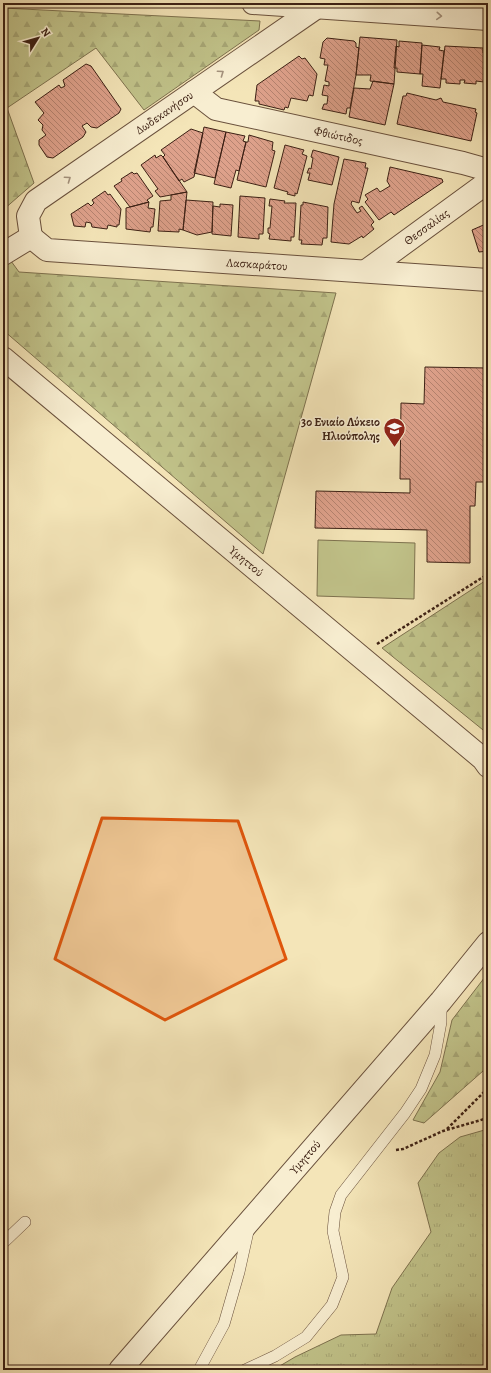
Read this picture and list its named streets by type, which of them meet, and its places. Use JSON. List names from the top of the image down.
{
  "streets": {
    "street": [
      "Δωδεκανήσου",
      "Φθιώτιδος",
      "Θεσσαλίας",
      "Λασκαράτου",
      "Υμηττού"
    ]
  },
  "crossings": [
    ["Δωδεκανήσου", "Φθιώτιδος"],
    ["Δωδεκανήσου", "Λασκαράτου"],
    ["Θεσσαλίας", "Λασκαράτου"]
  ],
  "one_way": ["Δωδεκανήσου"],
  "places": {
    "school or university": ["3ο Ενιαίο Λύκειο Ηλιούπολης"]
  },
  "north": "top right"
}
